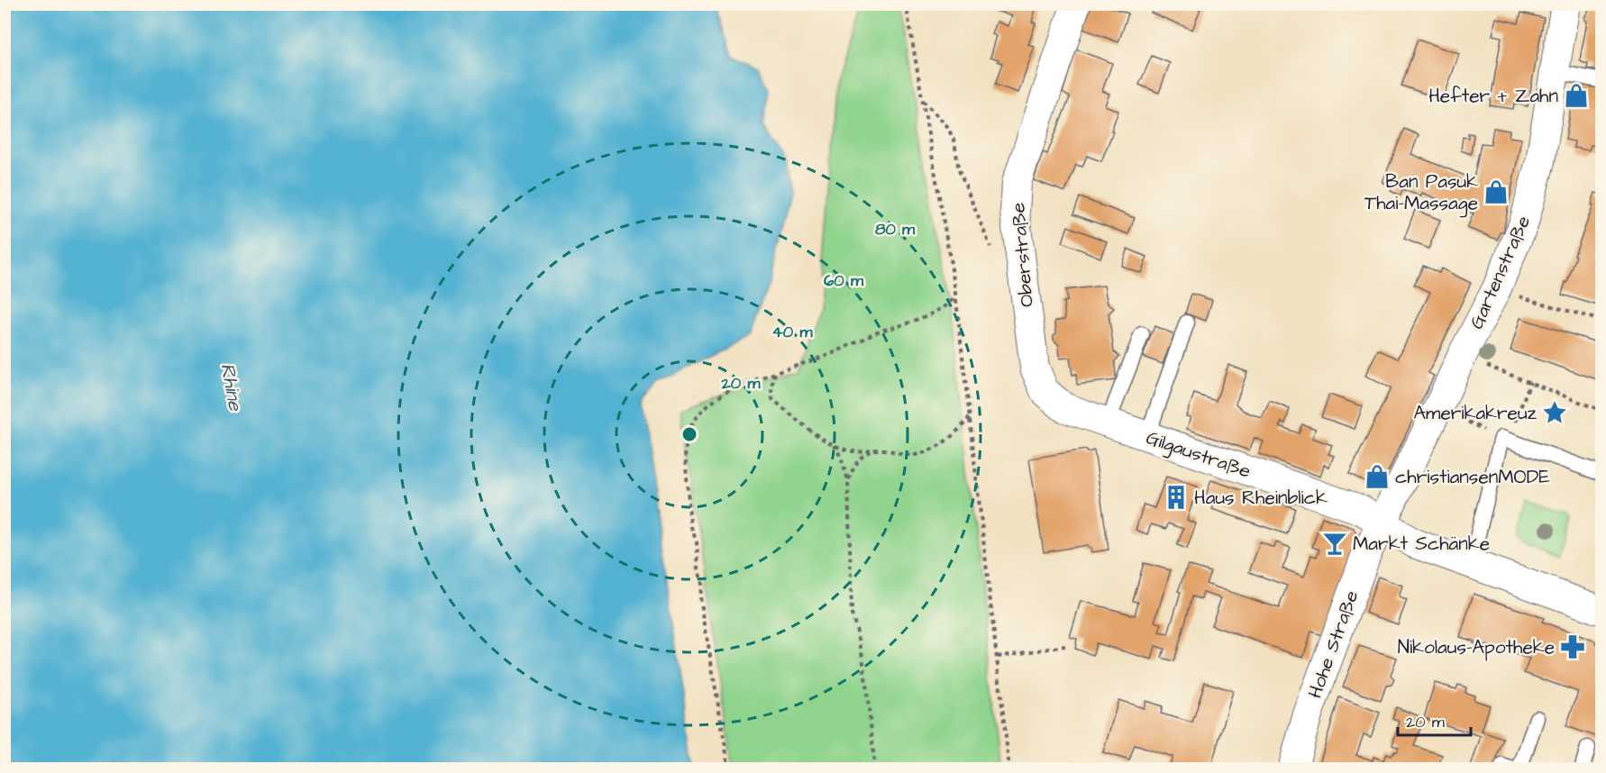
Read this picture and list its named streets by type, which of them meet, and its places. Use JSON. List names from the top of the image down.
{
  "streets": {
    "street": [
      "Oberstraße",
      "Gartenstraße",
      "Gilgaustraße",
      "Hohe Straße"
    ]
  },
  "crossings": [
    ["Oberstraße", "Gilgaustraße"],
    ["Gartenstraße", "Gilgaustraße"],
    ["Gartenstraße", "Hohe Straße"],
    ["Gilgaustraße", "Hohe Straße"]
  ],
  "water": ["Rhine"],
  "places": {
    "shop": ["Hefter + Zahn", "Ban Pasuk Thai-Massage", "christiansenMODE"],
    "place": ["Amerikakreuz"],
    "building": ["Haus Rheinblick"],
    "bar": ["Markt Schänke"],
    "pharmacy": ["Nikolaus-Apotheke"]
  },
  "scale_bar": "20 m",
  "rings": [
    "80 m",
    "60 m",
    "40 m",
    "20 m"
  ]
}
